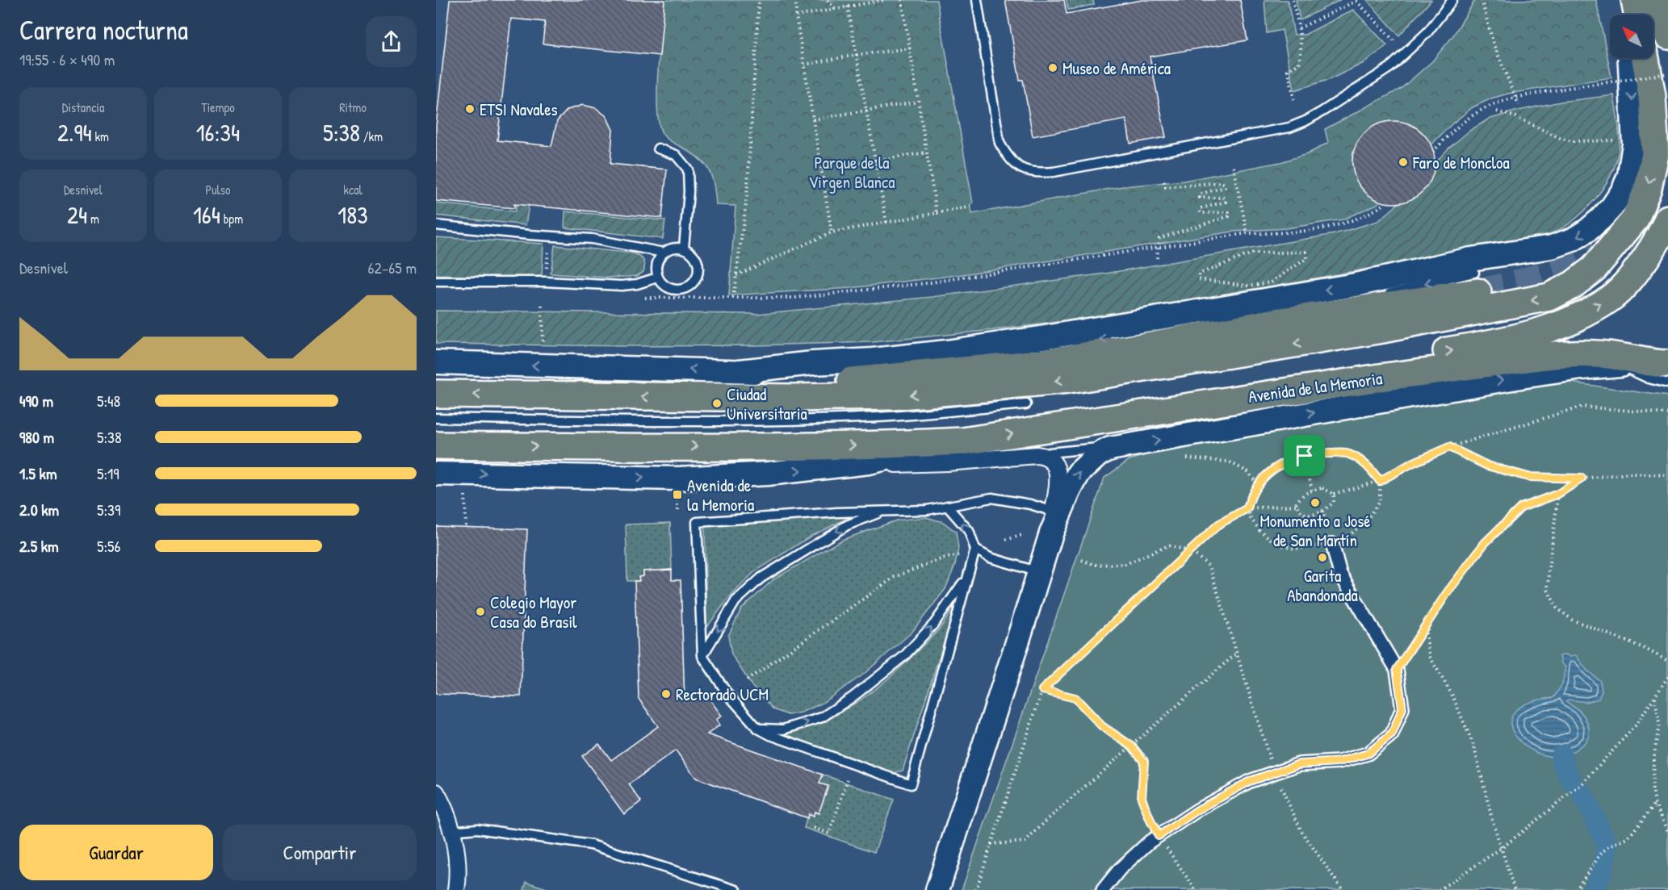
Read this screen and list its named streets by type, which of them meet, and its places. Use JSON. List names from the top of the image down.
{
  "streets": {
    "highway": ["Avenida de la Memoria"]
  },
  "parks": ["Parque de la Virgen Blanca"],
  "places": {
    "other": [
      "Museo de América",
      "ETSI Navales",
      "Faro de Moncloa",
      "Ciudad Universitaria",
      "Monumento a José de San Martín",
      "Garita Abandonada",
      "Colegio Mayor Casa do Brasil",
      "Rectorado UCM"
    ],
    "transit": ["Avenida de la Memoria"]
  },
  "north": "top left",
  "page": {
    "heading": ["Carrera nocturna", "19:55 · 6 × 490 m"],
    "stats": [
      ["Distancia", "2.94 km"],
      ["Tiempo", "16:34"],
      ["Ritmo", "5:38 /km"],
      ["Desnivel", "24 m"],
      ["Pulso", "164 bpm"],
      ["kcal", "183"]
    ],
    "chart": ["Desnivel", "62–65 m"],
    "list": [
      {
        "name": "490 m",
        "note": "5:48"
      },
      {
        "name": "980 m",
        "note": "5:38"
      },
      {
        "name": "1.5 km",
        "note": "5:19"
      },
      {
        "name": "2.0 km",
        "note": "5:39"
      },
      {
        "name": "2.5 km",
        "note": "5:56"
      }
    ],
    "buttons": ["Guardar", "Compartir"]
  }
}
